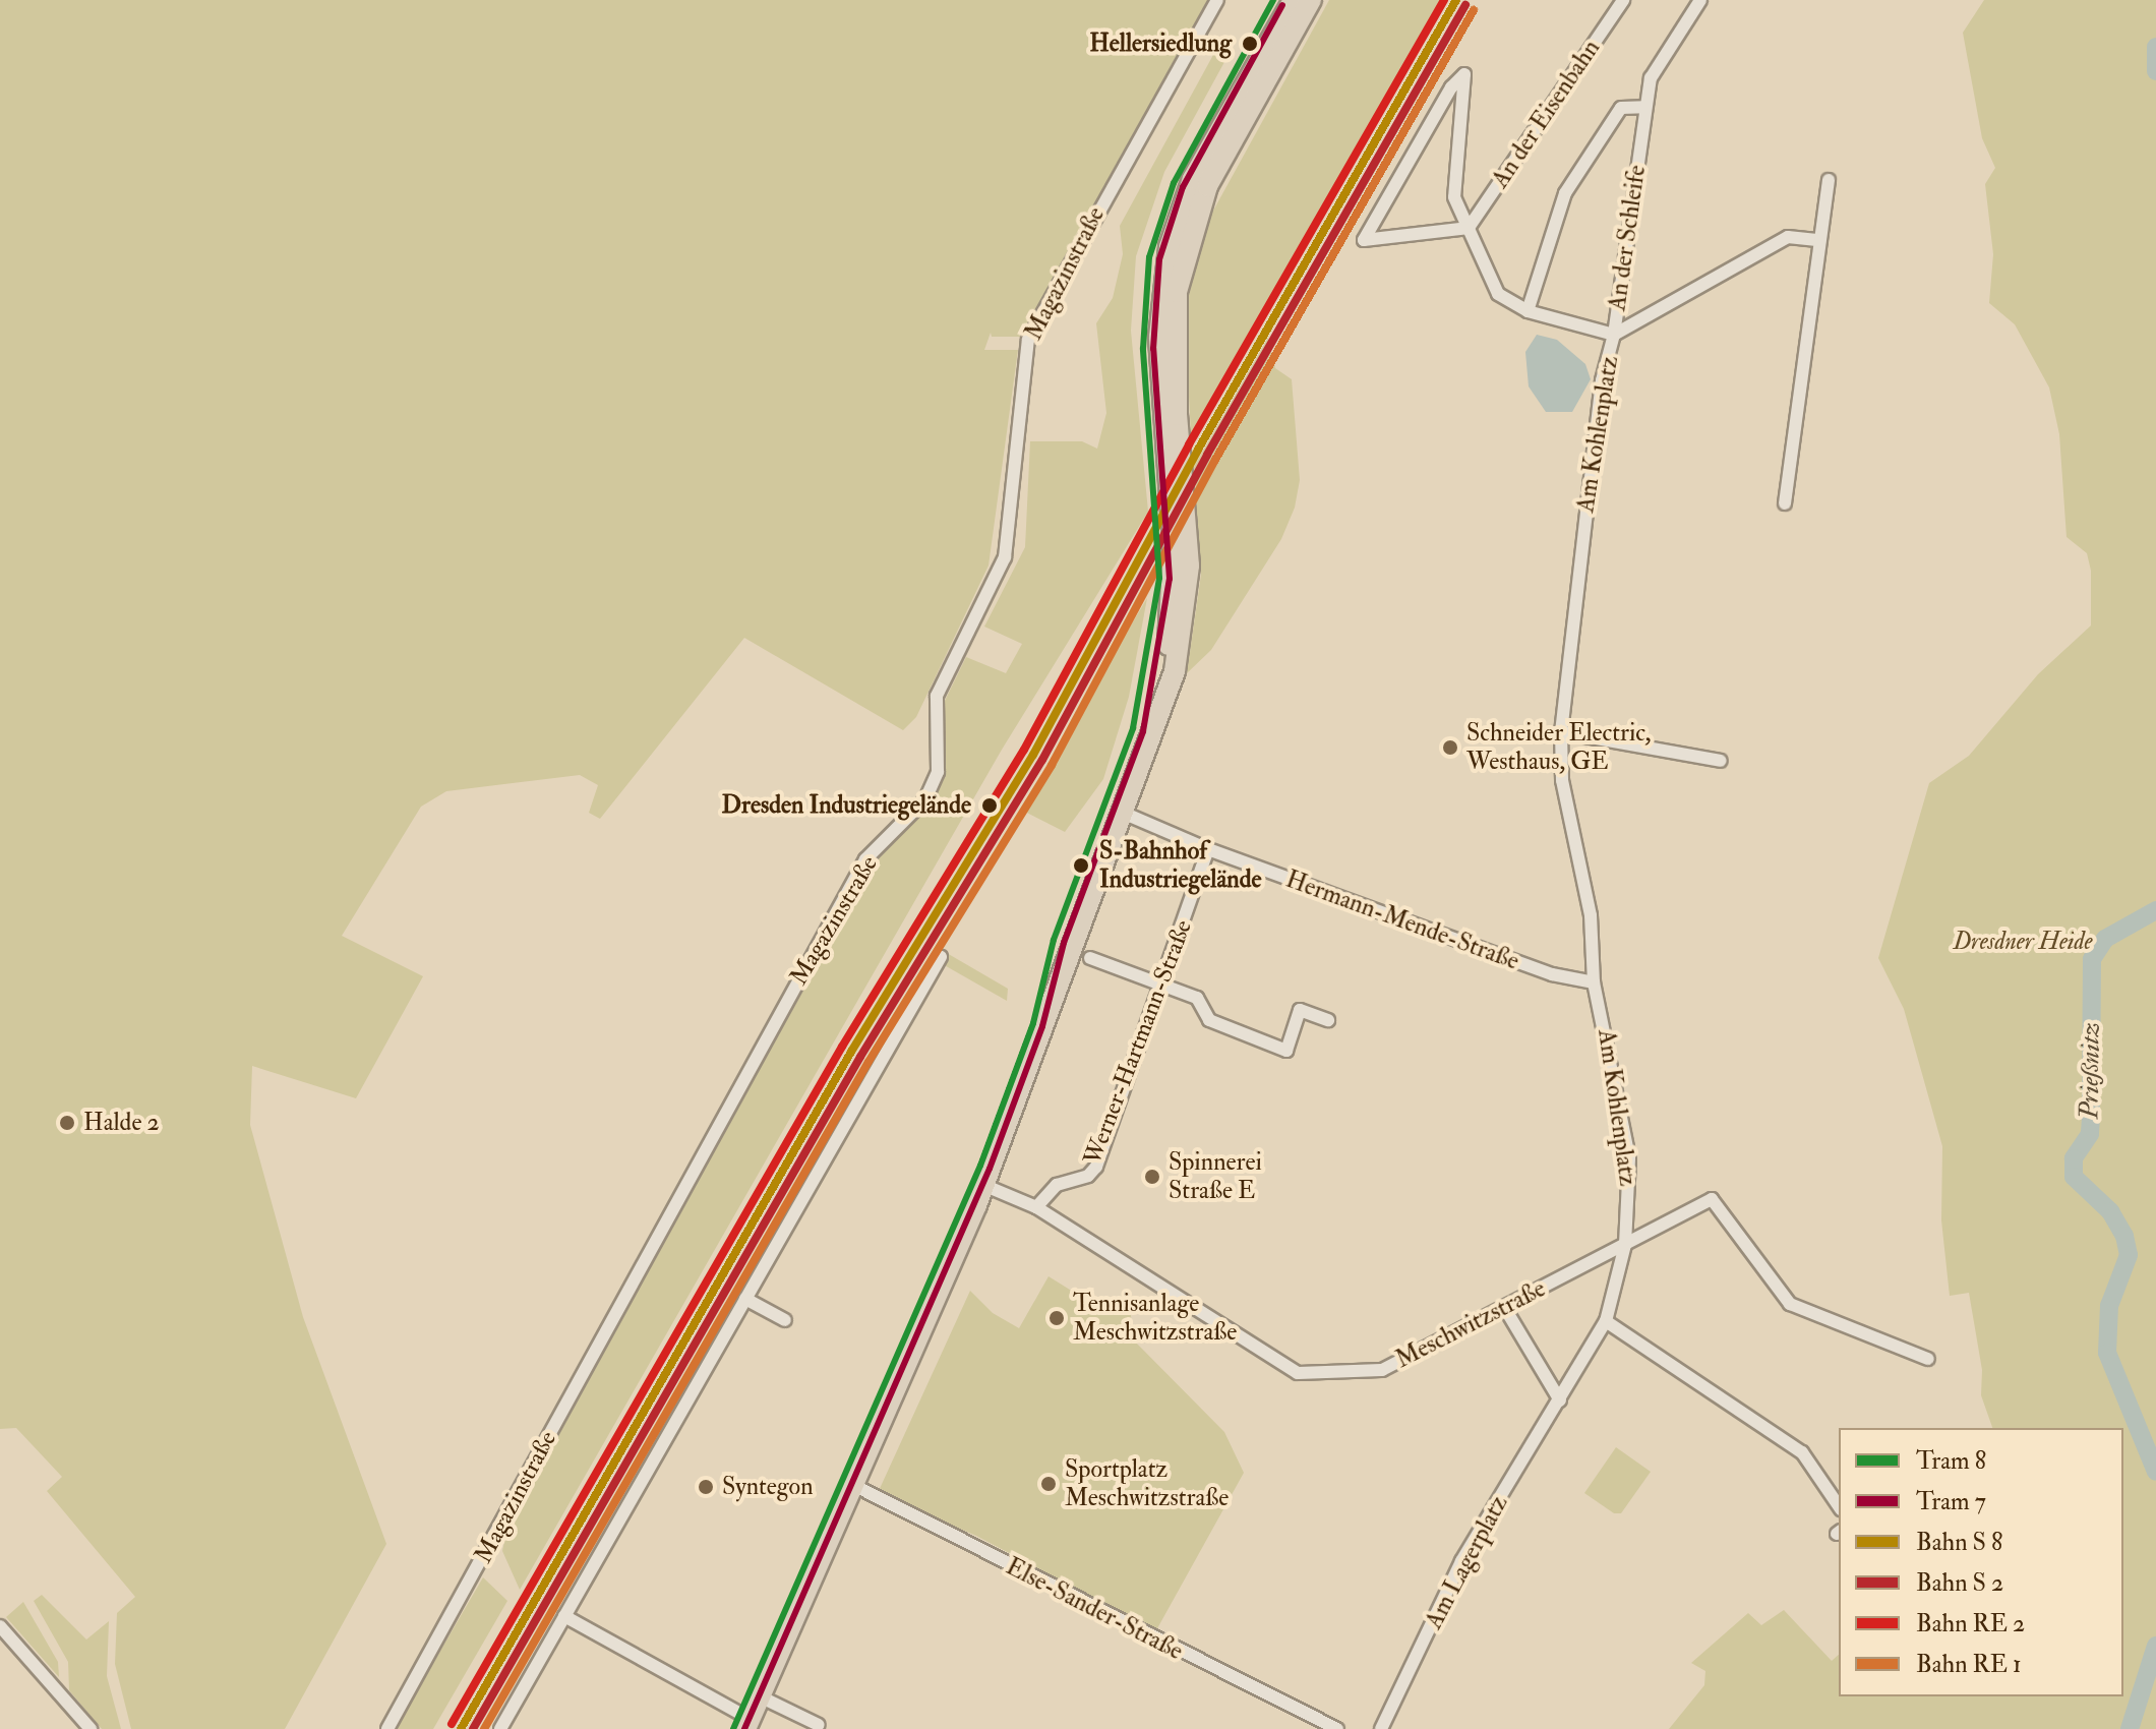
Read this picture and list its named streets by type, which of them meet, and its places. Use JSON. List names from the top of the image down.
{
  "streets": {
    "street": [
      "An der Eisenbahn",
      "An der Schleife",
      "Magazinstraße",
      "Am Kohlenplatz",
      "Hermann-Mende-Straße",
      "Werner-Hartmann-Straße",
      "Meschwitzstraße",
      "Am Lagerplatz",
      "Else-Sander-Straße"
    ]
  },
  "crossings": [
    ["An der Eisenbahn", "Am Kohlenplatz"],
    ["An der Schleife", "Am Kohlenplatz"],
    ["Am Kohlenplatz", "Hermann-Mende-Straße"],
    ["Am Kohlenplatz", "Meschwitzstraße"],
    ["Am Kohlenplatz", "Am Lagerplatz"],
    ["Hermann-Mende-Straße", "Werner-Hartmann-Straße"],
    ["Werner-Hartmann-Straße", "Meschwitzstraße"],
    ["Meschwitzstraße", "Am Lagerplatz"]
  ],
  "water": ["Prießnitz"],
  "parks": ["Dresdner Heide"],
  "places": [
    "Hellersiedlung",
    "Schneider Electric, Westhaus, GE",
    "Dresden Industriegelände",
    "S-Bahnhof Industriegelände",
    "Halde 2",
    "Spinnerei Straße E",
    "Tennisanlage Meschwitzstraße",
    "Sportplatz Meschwitzstraße",
    "Syntegon"
  ],
  "lines": ["tram line 8", "tram line 7"],
  "legend": [
    "Tram 8",
    "Tram 7",
    "Bahn S 8",
    "Bahn S 2",
    "Bahn RE 2",
    "Bahn RE 1"
  ]
}
